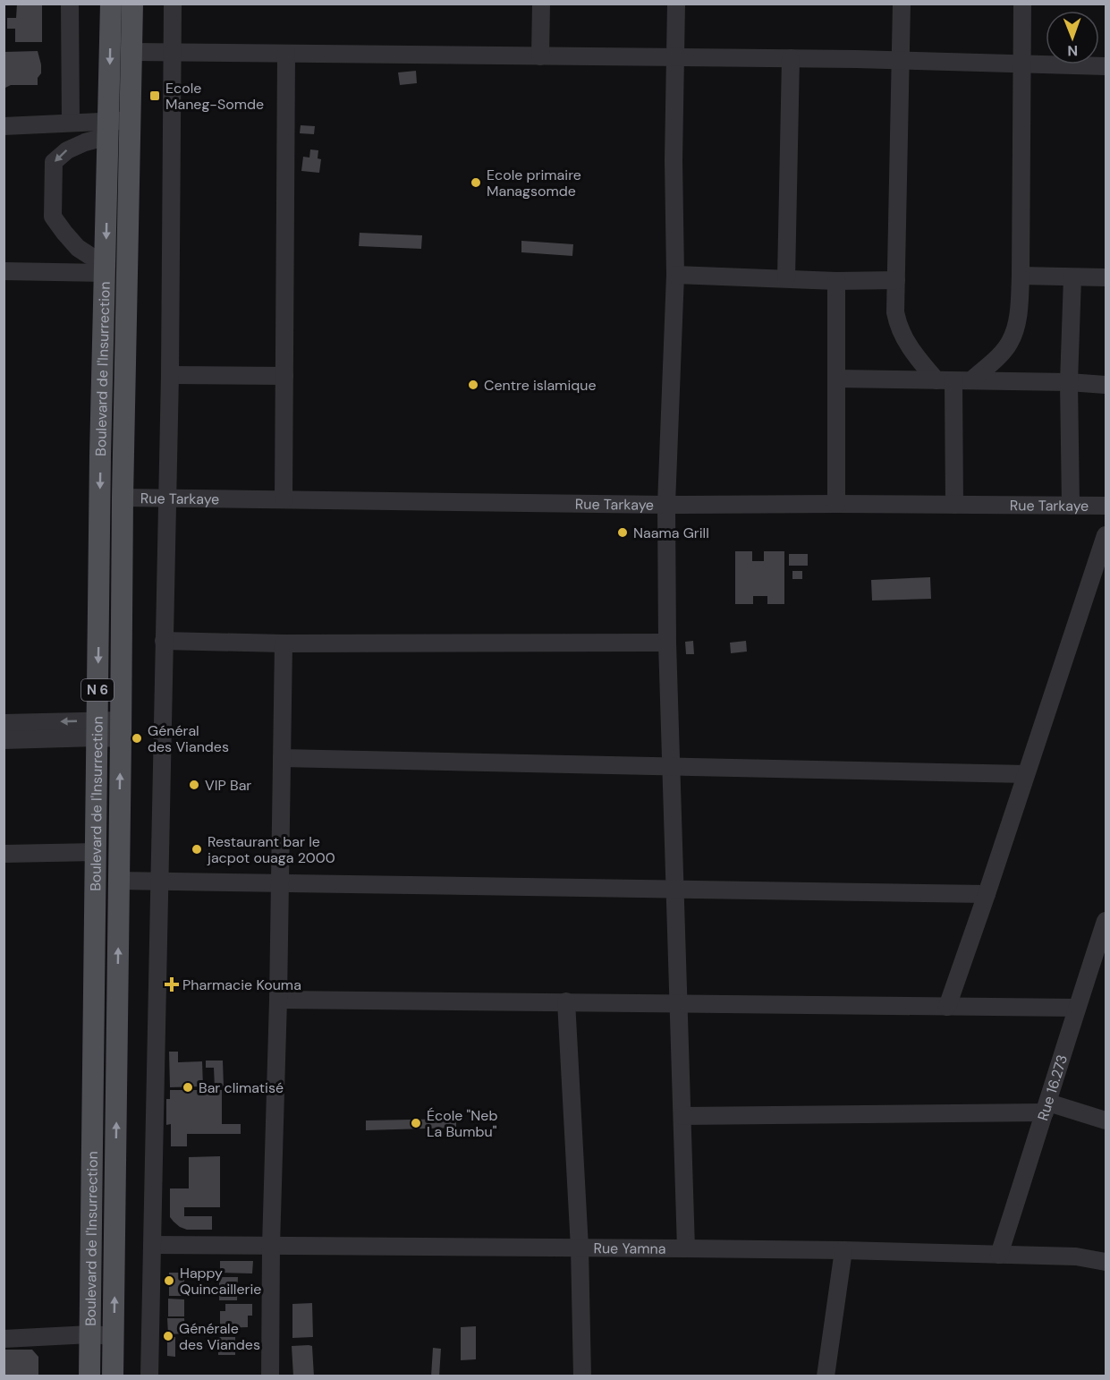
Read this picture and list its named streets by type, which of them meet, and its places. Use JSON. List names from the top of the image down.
{
  "streets": {
    "main road": ["Boulevard de l'Insurrection", "N 6"],
    "street": ["Rue Tarkaye", "Rue 16.273", "Rue Yamna"]
  },
  "crossings": [
    ["Boulevard de l'Insurrection", "Rue Tarkaye"],
    ["Rue 16.273", "Rue Yamna"]
  ],
  "places": {
    "transit": ["Ecole Maneg-Somde"],
    "other": [
      "Ecole primaire Managsomde",
      "Centre islamique",
      "Naama Grill",
      "Général des Viandes",
      "VIP Bar",
      "Restaurant bar le jacpot ouaga 2000",
      "Bar climatisé",
      "École \"Neb La Bumbu\"",
      "Happy Quincaillerie",
      "Générale des Viandes"
    ],
    "health": ["Pharmacie Kouma"]
  },
  "north": "bottom"
}
